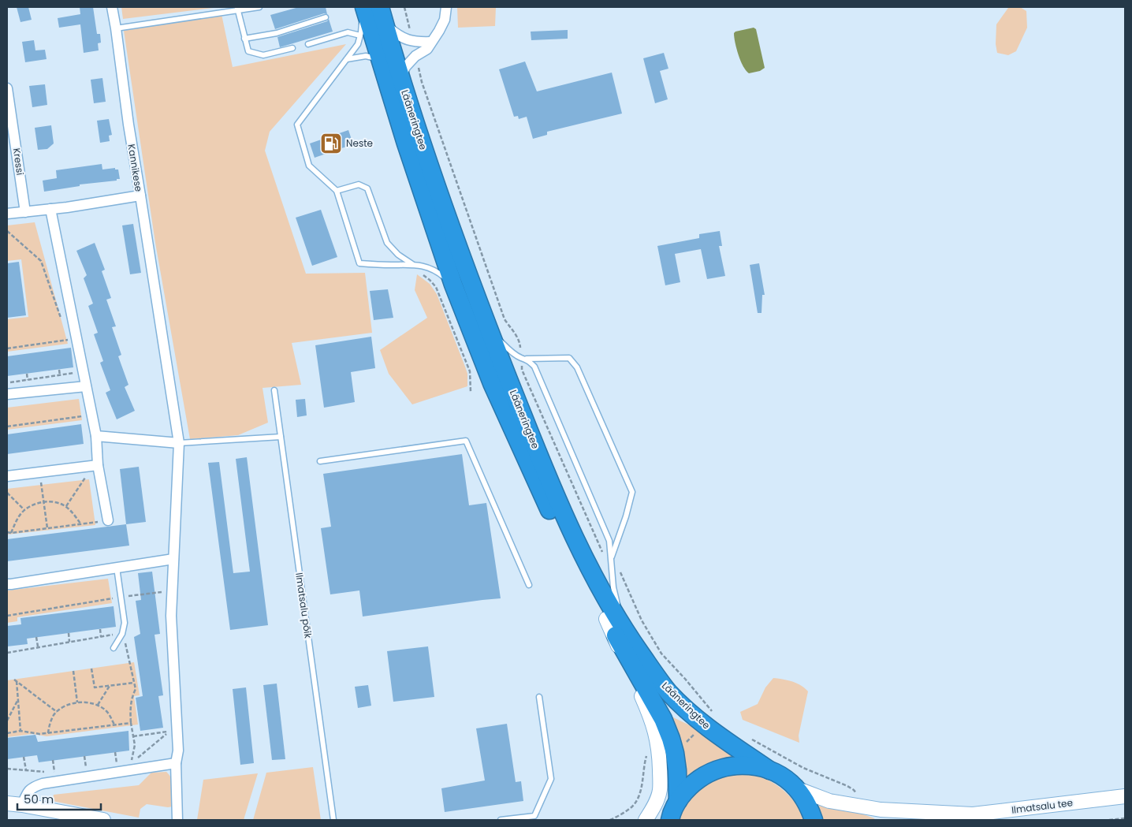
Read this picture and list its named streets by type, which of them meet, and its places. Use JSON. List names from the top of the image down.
{
  "streets": {
    "highway": ["Lääneringtee"],
    "street": ["Kressi", "Kannikese", "Ilmatsalu tee"],
    "lane": ["Ilmatsalu põik"]
  },
  "crossings": [
    ["Kressi", "Kannikese"]
  ],
  "places": {
    "fuel station": ["Neste"]
  },
  "scale_bar": "50 m"
}
